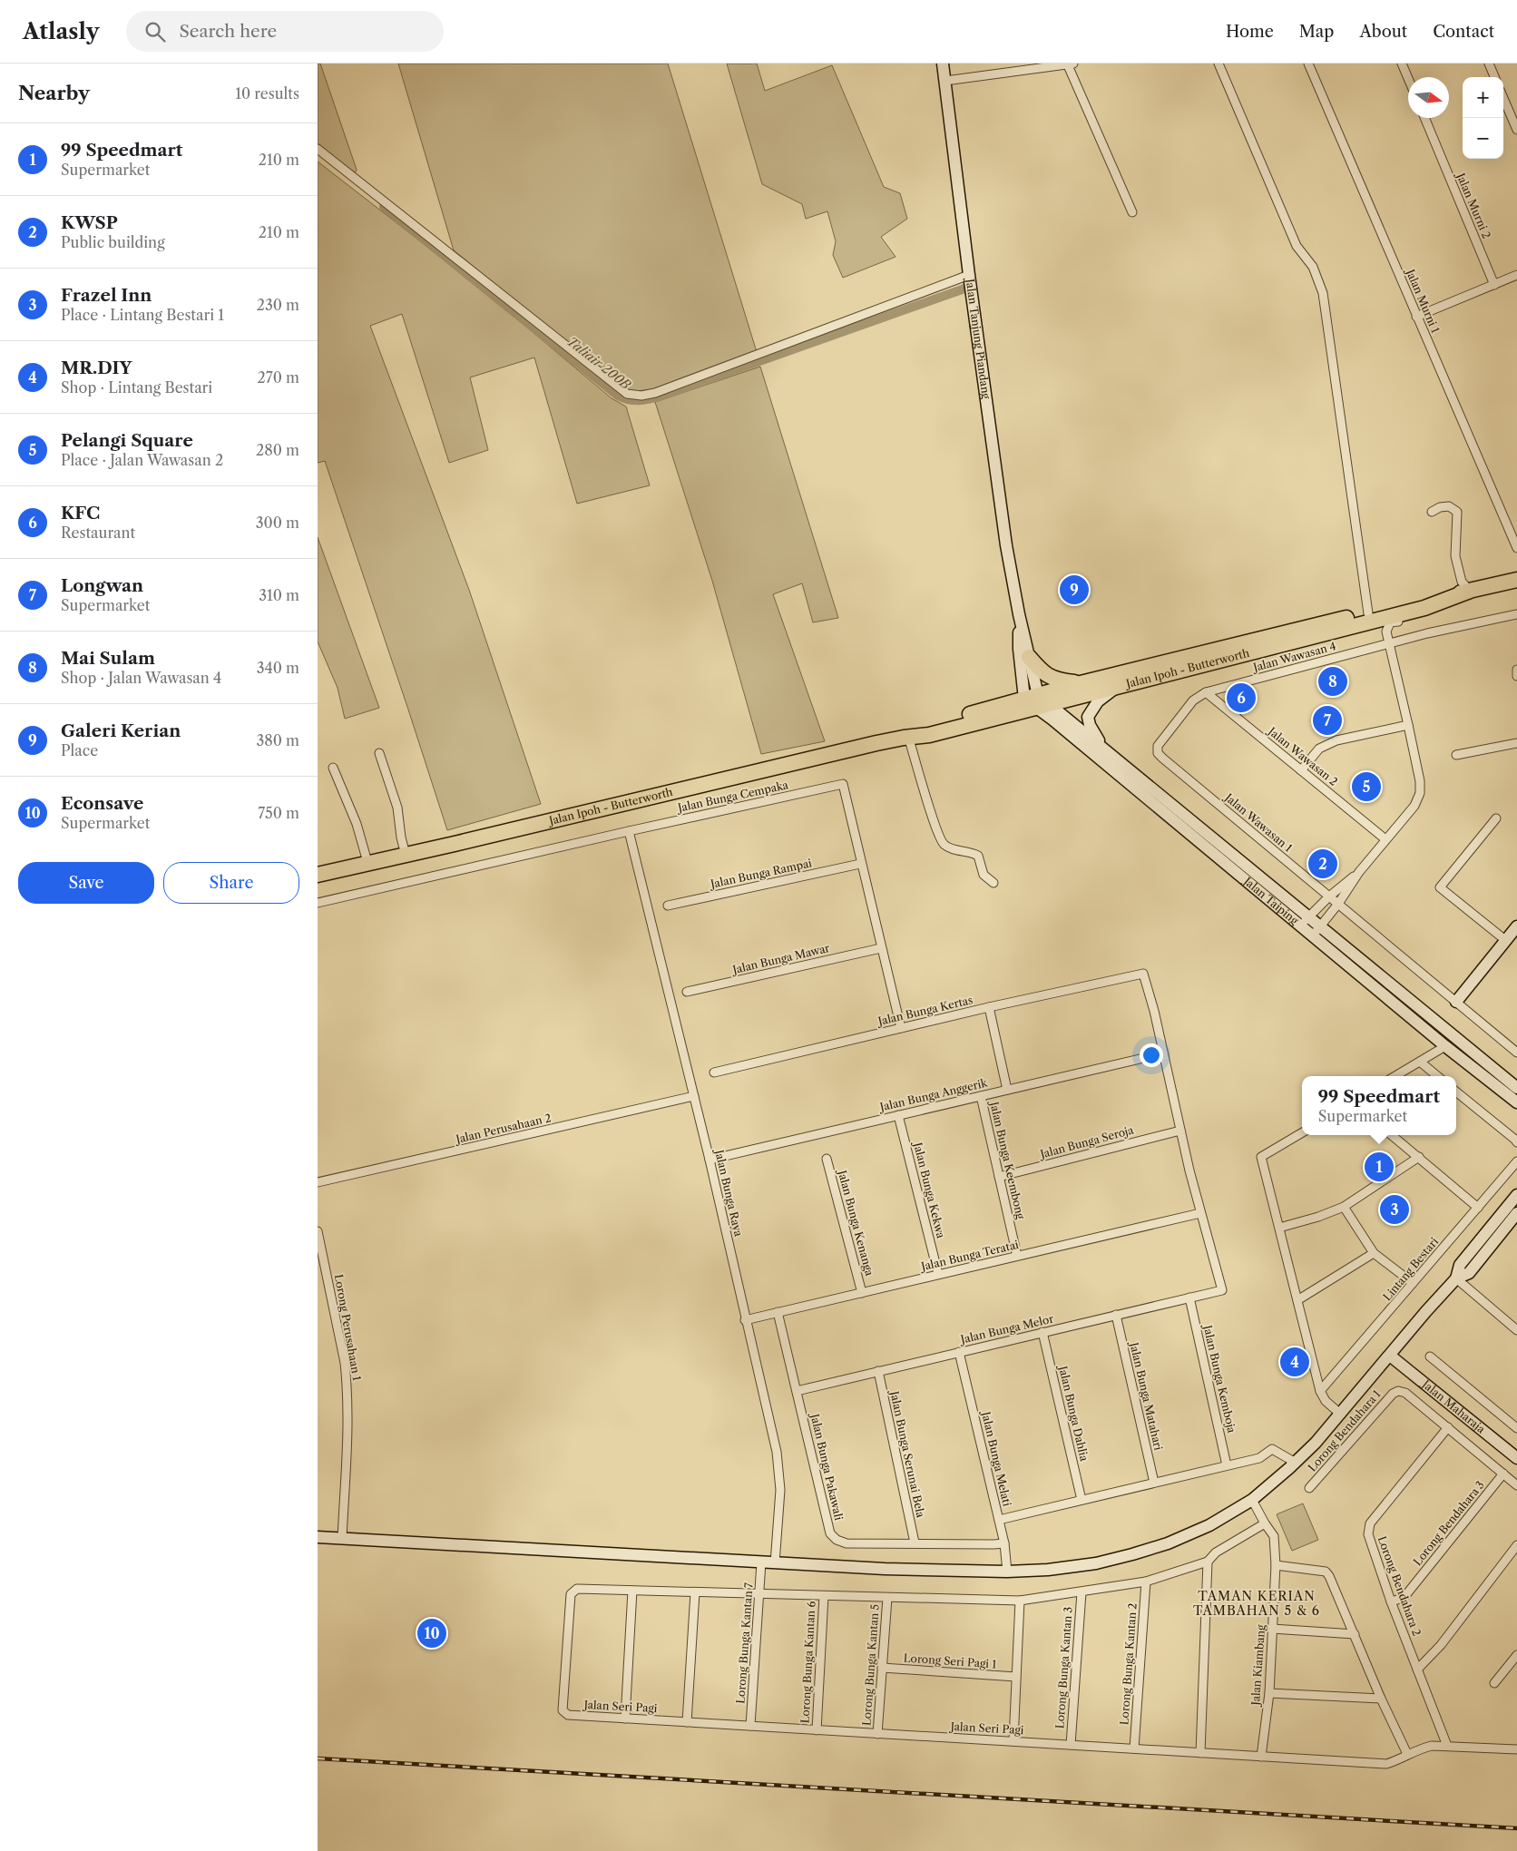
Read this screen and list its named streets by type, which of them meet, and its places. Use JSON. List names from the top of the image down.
{
  "streets": {
    "highway": ["Jalan Ipoh - Butterworth"],
    "main road": ["Jalan Tanjung Piandang", "Jalan Taiping", "Jalan Maharaja"],
    "street": [
      "Jalan Murni 2",
      "Jalan Murni 1",
      "Jalan Wawasan 4",
      "Jalan Wawasan 2",
      "Jalan Bunga Cempaka",
      "Jalan Wawasan 1",
      "Jalan Bunga Rampai",
      "Jalan Bunga Mawar",
      "Jalan Bunga Kertas",
      "Jalan Bunga Anggerik",
      "Jalan Perusahaan 2",
      "Jalan Bunga Seroja",
      "Jalan Bunga Keembong",
      "Jalan Bunga Kekwa",
      "Jalan Bunga Raya",
      "Jalan Bunga Kenanga",
      "Jalan Bunga Teratai",
      "Lintang Bestari",
      "Lorong Perusahaan 1",
      "Jalan Bunga Melor",
      "Jalan Bunga Kemboja",
      "Jalan Bunga Matahari",
      "Jalan Bunga Dahlia",
      "Lorong Bendahara 1",
      "Jalan Bunga Serunai Bela",
      "Jalan Bunga Melati",
      "Jalan Bunga Pakawali",
      "Lorong Bendahara 3",
      "Lorong Bendahara 2",
      "Lorong Bunga Kantan 7",
      "Lorong Seri Pagi 1",
      "Lorong Bunga Kantan 6",
      "Lorong Bunga Kantan 2",
      "Lorong Bunga Kantan 5",
      "Jalan Kiambang",
      "Lorong Bunga Kantan 3",
      "Jalan Seri Pagi"
    ]
  },
  "crossings": [
    ["Jalan Tanjung Piandang", "Jalan Ipoh - Butterworth"],
    ["Jalan Tanjung Piandang", "Jalan Taiping"],
    ["Jalan Wawasan 4", "Jalan Wawasan 2"],
    ["Jalan Wawasan 4", "Jalan Wawasan 1"],
    ["Jalan Ipoh - Butterworth", "Jalan Taiping"],
    ["Jalan Wawasan 2", "Jalan Wawasan 1"],
    ["Jalan Bunga Cempaka", "Jalan Bunga Rampai"],
    ["Jalan Bunga Cempaka", "Jalan Bunga Raya"],
    ["Jalan Bunga Kertas", "Jalan Bunga Anggerik"],
    ["Jalan Bunga Anggerik", "Jalan Bunga Keembong"],
    ["Jalan Bunga Anggerik", "Jalan Bunga Kekwa"],
    ["Jalan Bunga Anggerik", "Jalan Bunga Raya"],
    ["Jalan Perusahaan 2", "Jalan Bunga Raya"],
    ["Jalan Bunga Seroja", "Jalan Bunga Keembong"],
    ["Jalan Bunga Keembong", "Jalan Bunga Teratai"],
    ["Jalan Bunga Raya", "Jalan Bunga Teratai"],
    ["Jalan Bunga Kenanga", "Jalan Bunga Teratai"],
    ["Jalan Bunga Teratai", "Jalan Bunga Melor"],
    ["Jalan Bunga Teratai", "Jalan Bunga Pakawali"],
    ["Jalan Bunga Melor", "Jalan Bunga Kemboja"],
    ["Jalan Bunga Melor", "Jalan Bunga Matahari"],
    ["Jalan Bunga Melor", "Jalan Bunga Dahlia"],
    ["Jalan Bunga Melor", "Jalan Bunga Serunai Bela"],
    ["Jalan Bunga Melor", "Jalan Bunga Melati"],
    ["Jalan Bunga Melor", "Jalan Bunga Pakawali"],
    ["Lorong Bendahara 1", "Lorong Bendahara 2"],
    ["Jalan Bunga Serunai Bela", "Jalan Bunga Pakawali"],
    ["Jalan Bunga Melati", "Jalan Bunga Pakawali"],
    ["Lorong Bendahara 3", "Lorong Bendahara 2"],
    ["Lorong Bendahara 2", "Jalan Seri Pagi"],
    ["Lorong Bunga Kantan 7", "Jalan Seri Pagi"],
    ["Lorong Seri Pagi 1", "Lorong Bunga Kantan 5"],
    ["Lorong Bunga Kantan 6", "Jalan Seri Pagi"],
    ["Lorong Bunga Kantan 2", "Jalan Seri Pagi"],
    ["Lorong Bunga Kantan 5", "Jalan Seri Pagi"],
    ["Jalan Kiambang", "Jalan Seri Pagi"],
    ["Lorong Bunga Kantan 3", "Jalan Seri Pagi"]
  ],
  "districts": ["TAMAN KERIAN TAMBAHAN 5 & 6"],
  "water": ["Taliair 200B"],
  "north": "right",
  "page": {
    "header": "Atlasly",
    "search": "Search here",
    "nav": [
      "Home",
      "Map",
      "About",
      "Contact"
    ],
    "heading": ["Nearby", "10 results"],
    "map_buttons": ["+", "−"],
    "list": [
      {
        "mark": "1",
        "name": "99 Speedmart",
        "note": "Supermarket",
        "value": "210 m"
      },
      {
        "mark": "2",
        "name": "KWSP",
        "note": "Public building",
        "value": "210 m"
      },
      {
        "mark": "3",
        "name": "Frazel Inn",
        "note": "Place · Lintang Bestari 1",
        "value": "230 m"
      },
      {
        "mark": "4",
        "name": "MR.DIY",
        "note": "Shop · Lintang Bestari",
        "value": "270 m"
      },
      {
        "mark": "5",
        "name": "Pelangi Square",
        "note": "Place · Jalan Wawasan 2",
        "value": "280 m"
      },
      {
        "mark": "6",
        "name": "KFC",
        "note": "Restaurant",
        "value": "300 m"
      },
      {
        "mark": "7",
        "name": "Longwan",
        "note": "Supermarket",
        "value": "310 m"
      },
      {
        "mark": "8",
        "name": "Mai Sulam",
        "note": "Shop · Jalan Wawasan 4",
        "value": "340 m"
      },
      {
        "mark": "9",
        "name": "Galeri Kerian",
        "note": "Place",
        "value": "380 m"
      },
      {
        "mark": "10",
        "name": "Econsave",
        "note": "Supermarket",
        "value": "750 m"
      }
    ],
    "pins": [
      "9",
      "8",
      "6",
      "7",
      "5",
      "2",
      "1",
      "3",
      "4",
      "10"
    ],
    "buttons": ["Save", "Share"],
    "popup": ["99 Speedmart", "Supermarket"]
  }
}
